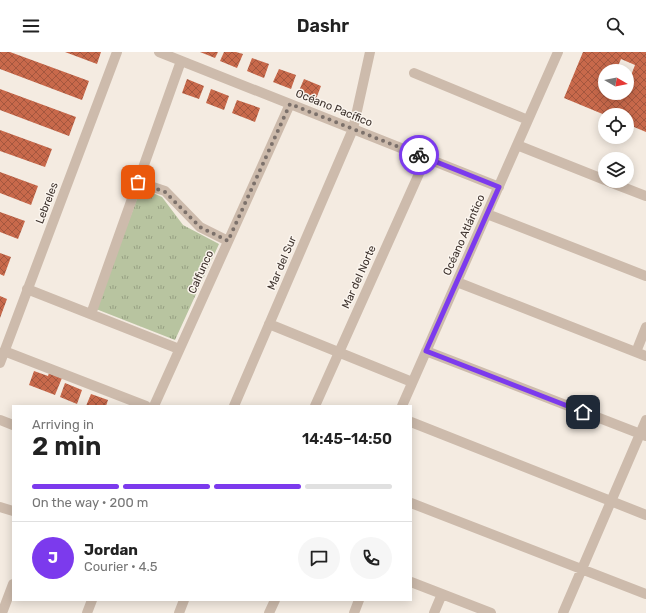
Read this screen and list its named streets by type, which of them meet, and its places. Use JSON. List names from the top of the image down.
{
  "streets": {
    "street": [
      "Océano Pacífico",
      "Lebreles",
      "Océano Atlántico",
      "Mar del Sur",
      "Calfunco",
      "Mar del Norte"
    ]
  },
  "crossings": [
    ["Océano Pacífico", "Océano Atlántico"],
    ["Océano Pacífico", "Mar del Sur"],
    ["Océano Pacífico", "Calfunco"],
    ["Océano Pacífico", "Mar del Norte"]
  ],
  "north": "right",
  "page": {
    "header": "Dashr",
    "heading": ["2 min", "Arriving in", "14:45–14:50"],
    "panel": ["Jordan", "Courier · 4.5"],
    "bar": "On the way · 200 m",
    "round": "J"
  }
}
